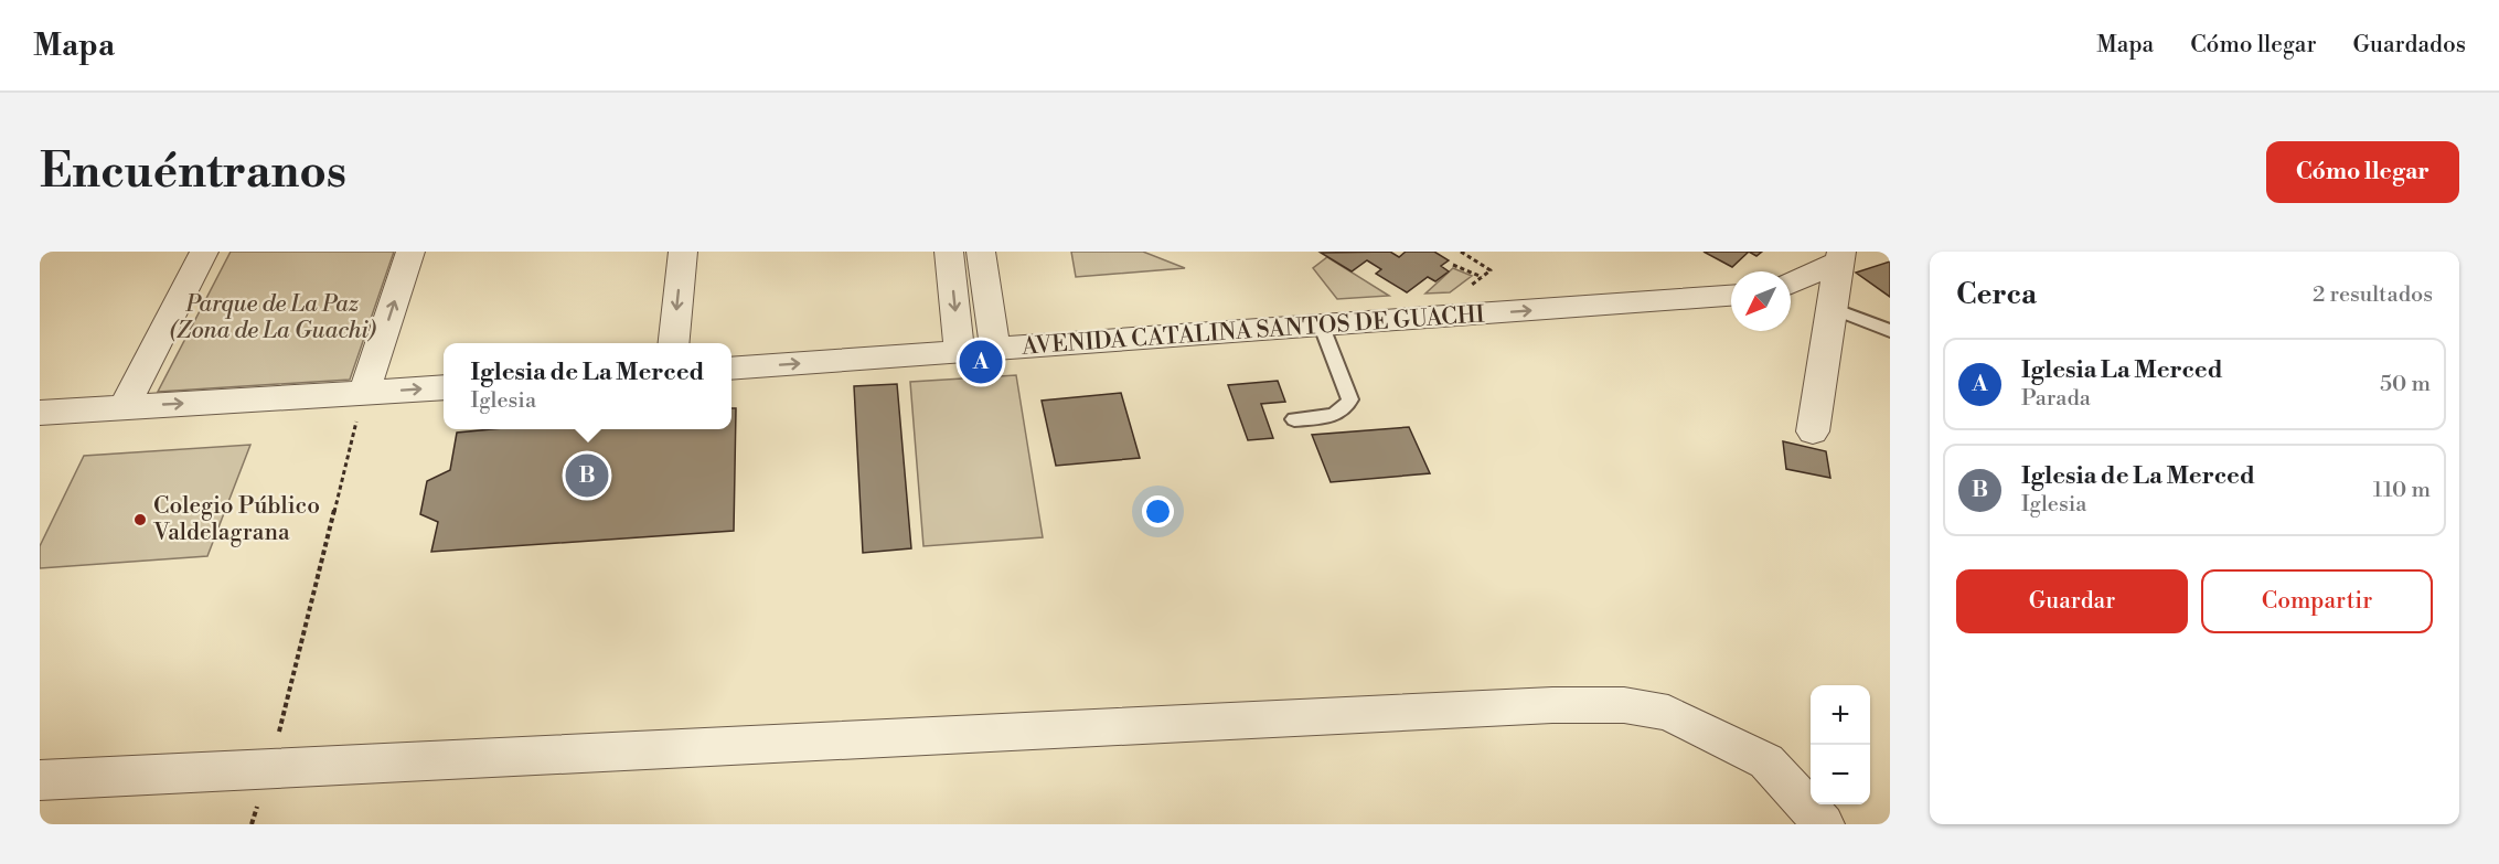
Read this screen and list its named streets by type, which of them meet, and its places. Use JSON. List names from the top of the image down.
{
  "streets": {
    "street": ["AVENIDA CATALINA SANTOS DE GUACHI"]
  },
  "one_way": ["AVENIDA CATALINA SANTOS DE GUACHI"],
  "parks": ["Parque de La Paz (Zona de La Guachi)"],
  "places": ["Colegio Público Valdelagrana"],
  "north": "bottom left",
  "page": {
    "header": "Mapa",
    "nav": ["Mapa", "Cómo llegar", "Guardados"],
    "buttons": [
      "Cómo llegar",
      ["Guardar", "Compartir"]
    ],
    "title": "Encuéntranos",
    "heading": ["Cerca", "2 resultados"],
    "pins": ["A", "B"],
    "list": [
      {
        "mark": "A",
        "name": "Iglesia La Merced",
        "note": "Parada",
        "value": "50 m"
      },
      {
        "mark": "B",
        "name": "Iglesia de La Merced",
        "note": "Iglesia",
        "value": "110 m"
      }
    ],
    "popup": ["Iglesia de La Merced", "Iglesia"],
    "map_buttons": ["+", "−"]
  }
}
